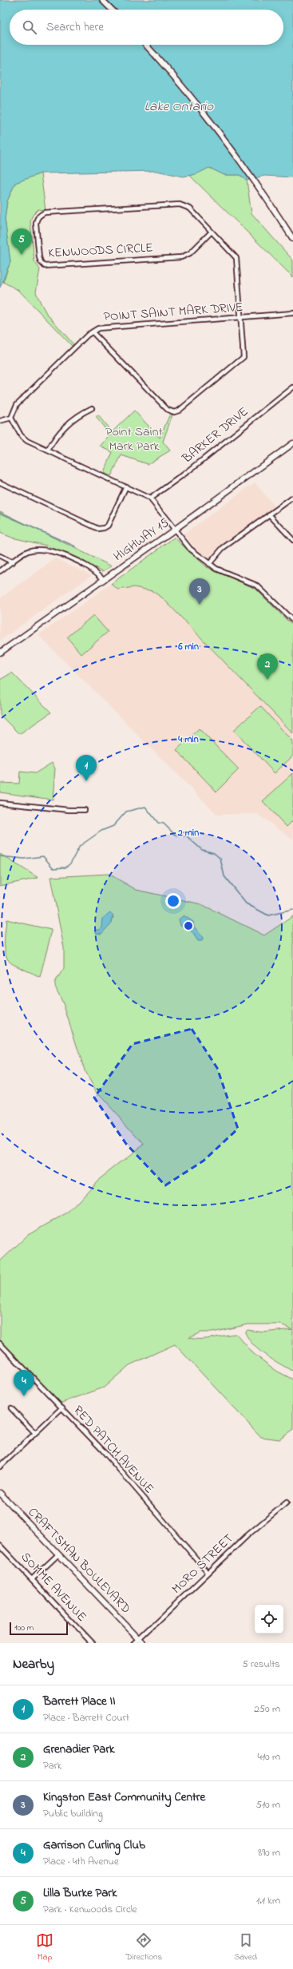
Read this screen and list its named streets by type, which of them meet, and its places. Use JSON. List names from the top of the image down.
{
  "streets": {
    "main road": ["HIGHWAY 15", "CRAFTSMAN BOULEVARD"],
    "street": [
      "KENWOODS CIRCLE",
      "POINT SAINT MARK DRIVE",
      "BARKER DRIVE",
      "RED PATCH AVENUE",
      "MORO STREET",
      "SOMME AVENUE"
    ]
  },
  "crossings": [
    ["KENWOODS CIRCLE", "POINT SAINT MARK DRIVE"],
    ["RED PATCH AVENUE", "MORO STREET"],
    ["CRAFTSMAN BOULEVARD", "MORO STREET"]
  ],
  "water": ["Lake Ontario"],
  "parks": ["Point Saint Mark Park"],
  "scale_bar": "100 m",
  "page": {
    "search": "Search here",
    "pins": [
      "5",
      "3",
      "2",
      "1",
      "4"
    ],
    "scale": "100 m",
    "heading": ["Nearby", "5 results"],
    "list": [
      {
        "mark": "1",
        "name": "Barrett Place II",
        "note": "Place · Barrett Court",
        "value": "250 m"
      },
      {
        "mark": "2",
        "name": "Grenadier Park",
        "note": "Park",
        "value": "410 m"
      },
      {
        "mark": "3",
        "name": "Kingston East Community Centre",
        "note": "Public building",
        "value": "510 m"
      },
      {
        "mark": "4",
        "name": "Garrison Curling Club",
        "note": "Place · 4th Avenue",
        "value": "890 m"
      },
      {
        "mark": "5",
        "name": "Lilla Burke Park",
        "note": "Park · Kenwoods Circle",
        "value": "1.1 km"
      }
    ],
    "nav": ["Map", "Directions", "Saved"]
  },
  "rings": ["6 min", "4 min", "2 min"]
}
